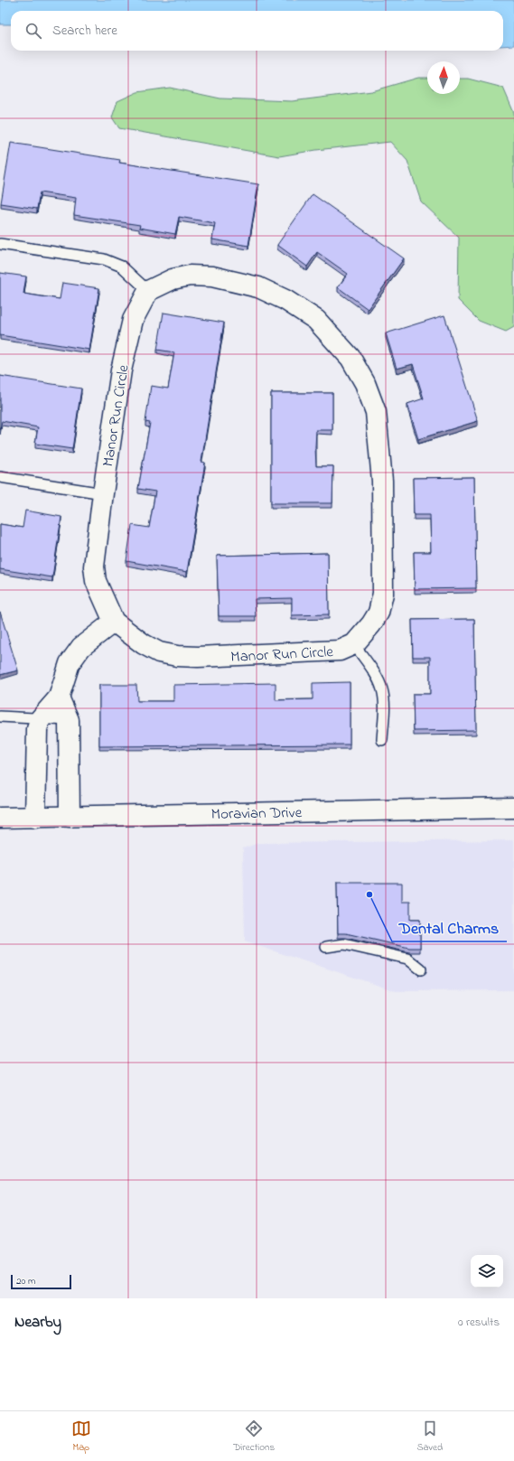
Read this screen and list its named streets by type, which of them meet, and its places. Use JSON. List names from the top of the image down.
{
  "streets": {
    "street": ["Manor Run Circle", "Moravian Drive"]
  },
  "places": ["Dental Charms"],
  "scale_bar": "20 m",
  "north": "top",
  "page": {
    "search": "Search here",
    "scale": "20 m",
    "heading": ["Nearby", "0 results"],
    "nav": ["Map", "Directions", "Saved"]
  }
}
